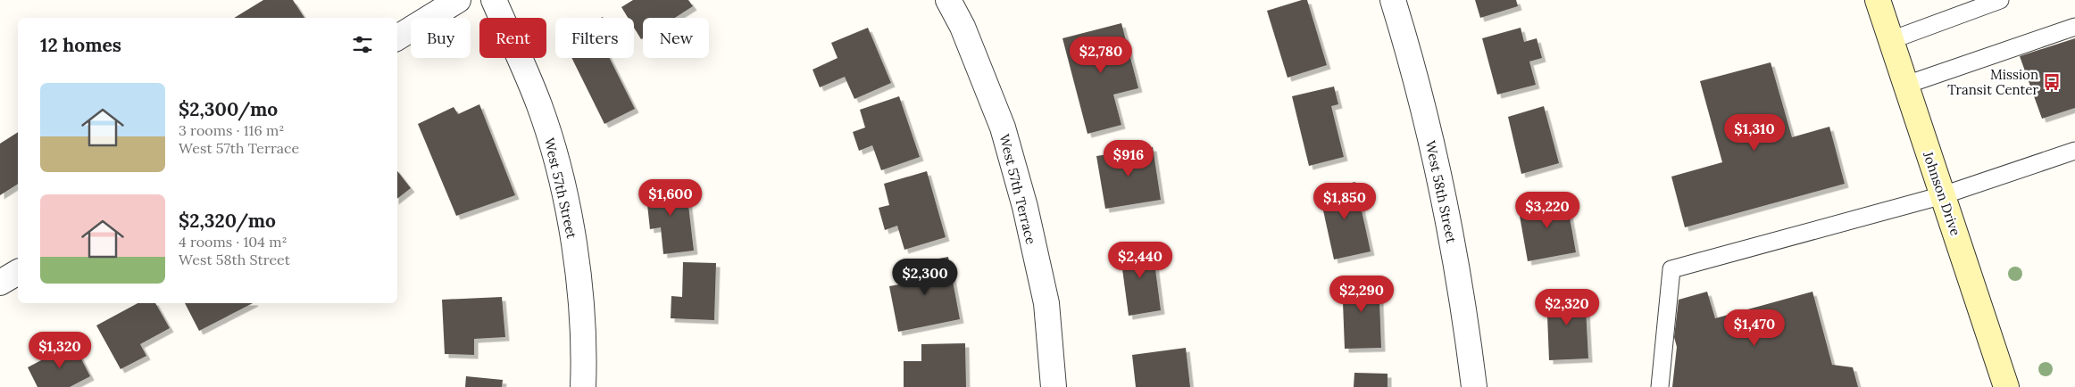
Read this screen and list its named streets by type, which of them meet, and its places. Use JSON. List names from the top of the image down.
{
  "streets": {
    "main road": ["Johnson Drive"],
    "street": ["West 57th Street", "West 57th Terrace", "West 58th Street"]
  },
  "places": {
    "bus stop": ["Mission Transit Center"]
  },
  "page": {
    "chip": [
      "Buy",
      "Rent",
      "Filters",
      "New"
    ],
    "heading": "12 homes",
    "price": [
      "$2,780",
      "$1,310",
      "$916",
      "$1,600",
      "$1,850",
      "$3,220",
      "$2,440",
      "$2,300",
      "$2,290",
      "$2,320",
      "$1,470",
      "$1,320"
    ],
    "list": [
      {
        "name": "$2,300/mo",
        "note": "3 rooms · 116 m² · West 57th Terrace"
      },
      {
        "name": "$2,320/mo",
        "note": "4 rooms · 104 m² · West 58th Street"
      }
    ]
  }
}
